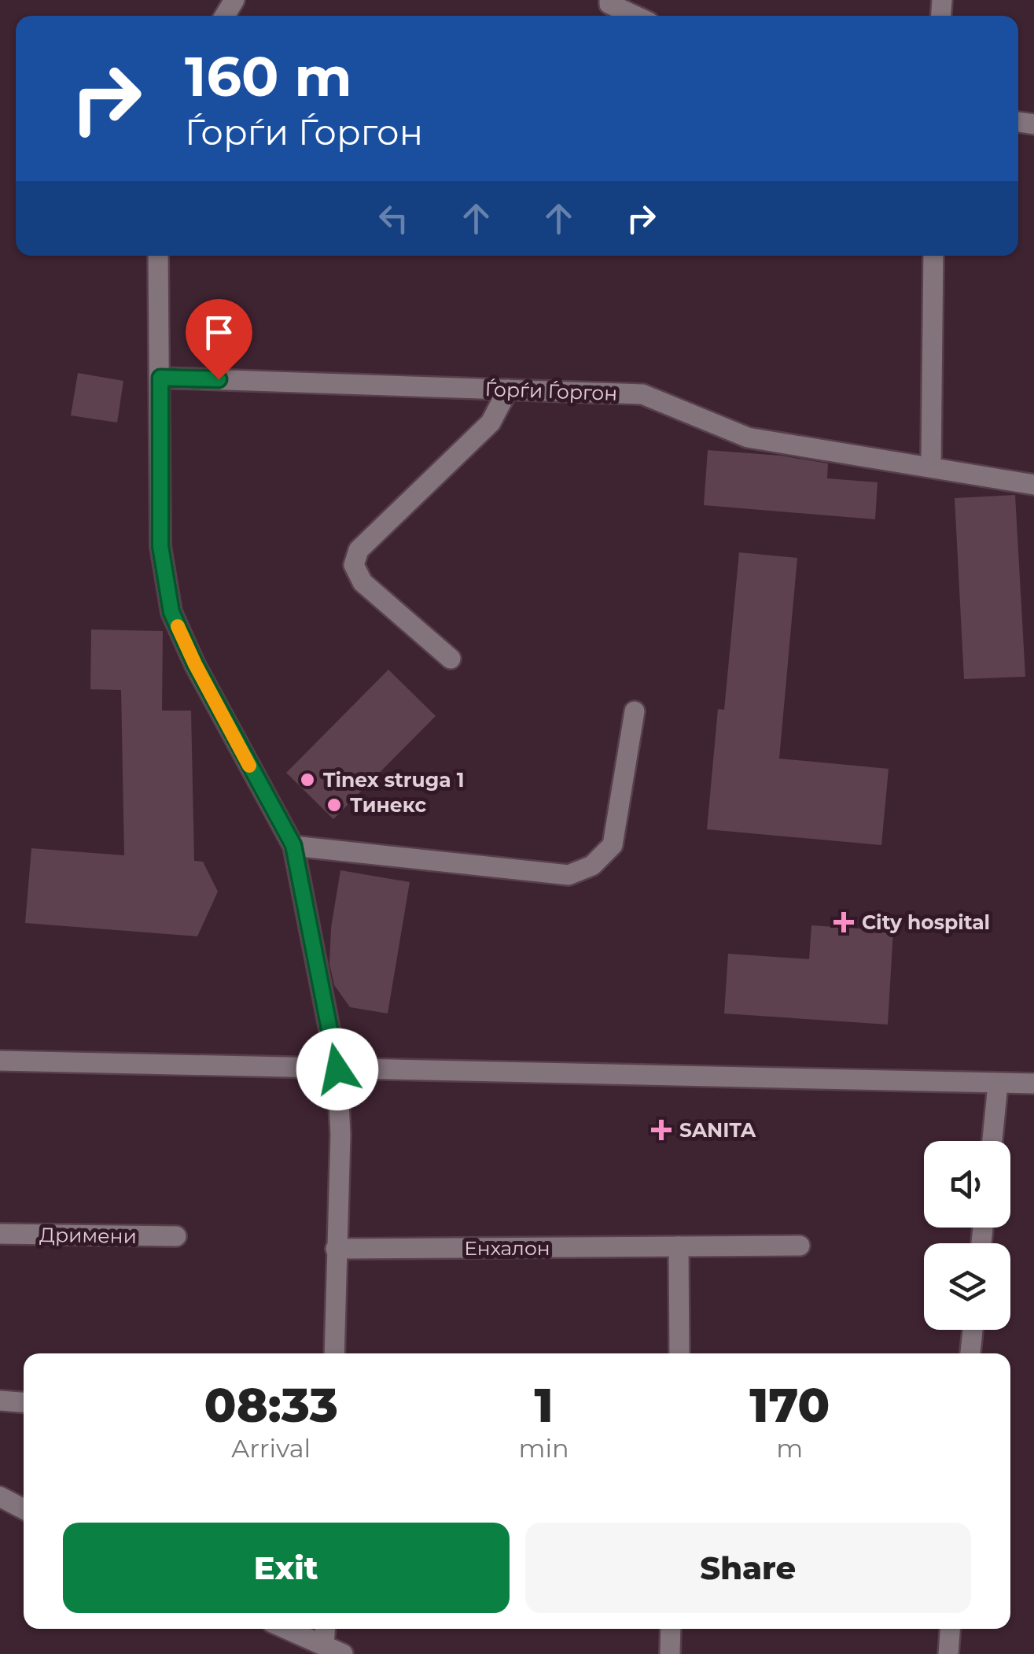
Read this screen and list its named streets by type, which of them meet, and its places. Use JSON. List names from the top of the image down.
{
  "streets": {
    "street": ["Ѓорѓи Ѓоргон", "Дримени", "Енхалон"]
  },
  "places": {
    "other": ["Tinex struga 1", "Тинекс"],
    "health": ["City hospital", "SANITA"]
  },
  "page": {
    "turn": ["160 m", "Ѓорѓи Ѓоргон"],
    "eta": [
      "08:33",
      "Arrival",
      "1",
      "min",
      "170",
      "m"
    ],
    "buttons": ["Exit", "Share"]
  }
}
